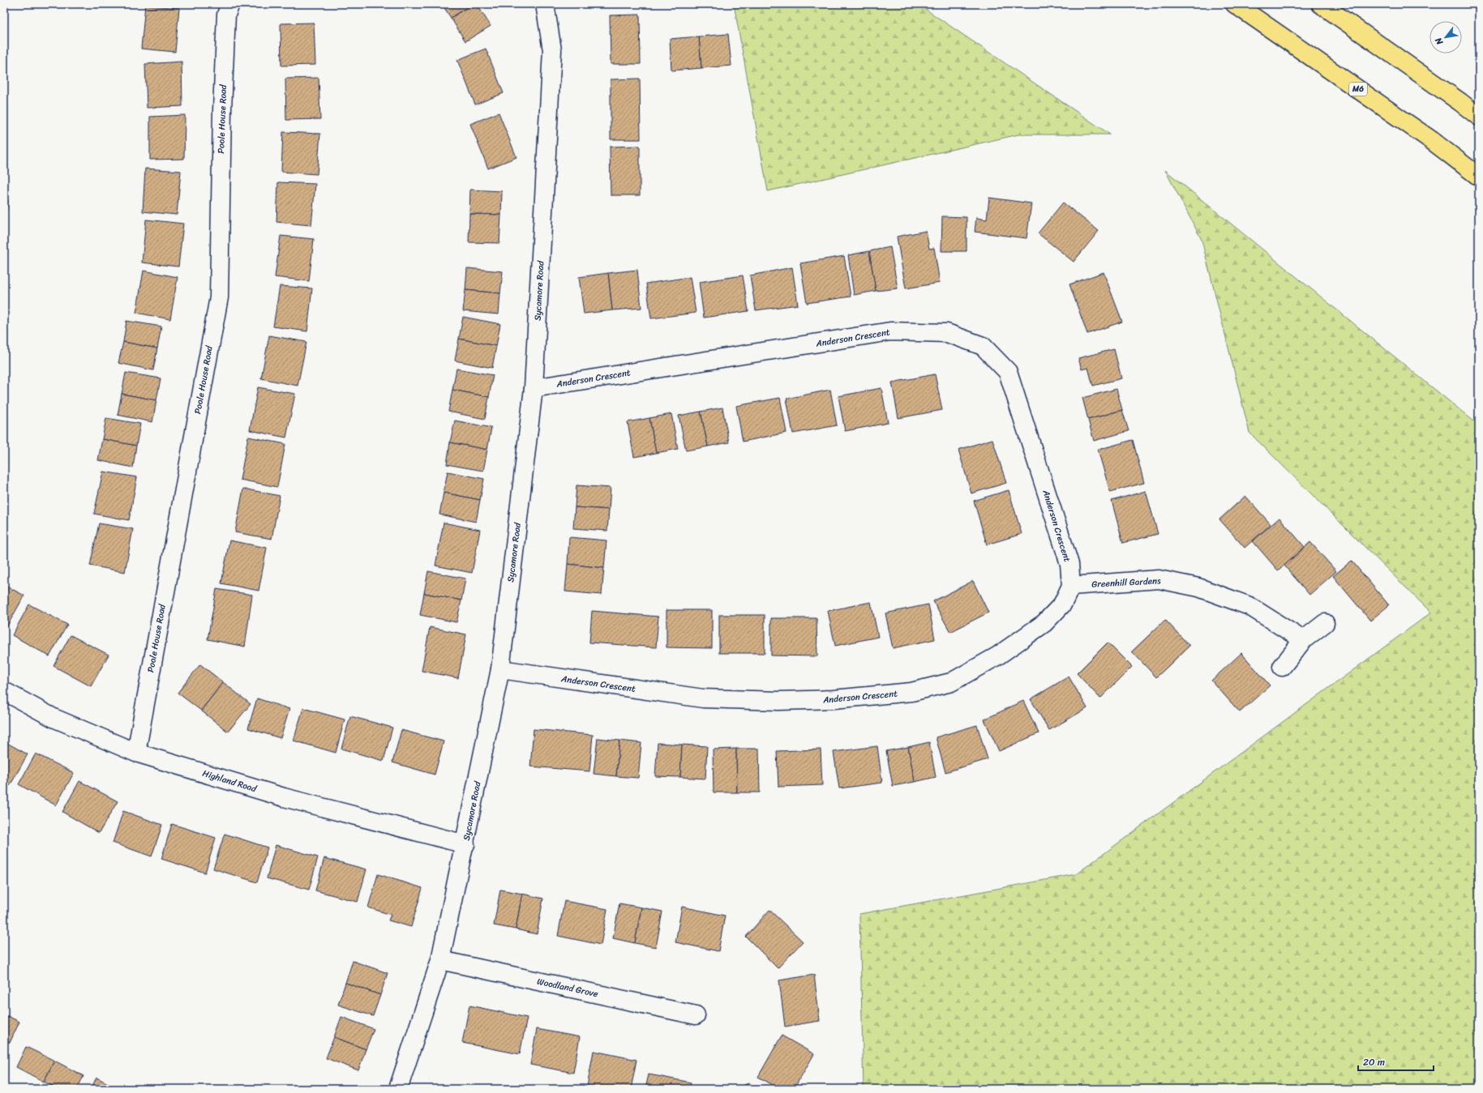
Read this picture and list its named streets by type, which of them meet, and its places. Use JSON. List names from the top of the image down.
{
  "streets": {
    "highway": ["M6"],
    "street": [
      "Poole House Road",
      "Sycamore Road",
      "Anderson Crescent",
      "Greenhill Gardens",
      "Highland Road",
      "Woodland Grove"
    ]
  },
  "crossings": [
    ["Poole House Road", "Highland Road"],
    ["Sycamore Road", "Anderson Crescent"],
    ["Sycamore Road", "Highland Road"],
    ["Sycamore Road", "Woodland Grove"],
    ["Anderson Crescent", "Greenhill Gardens"]
  ],
  "scale_bar": "20 m",
  "north": "bottom left"
}
